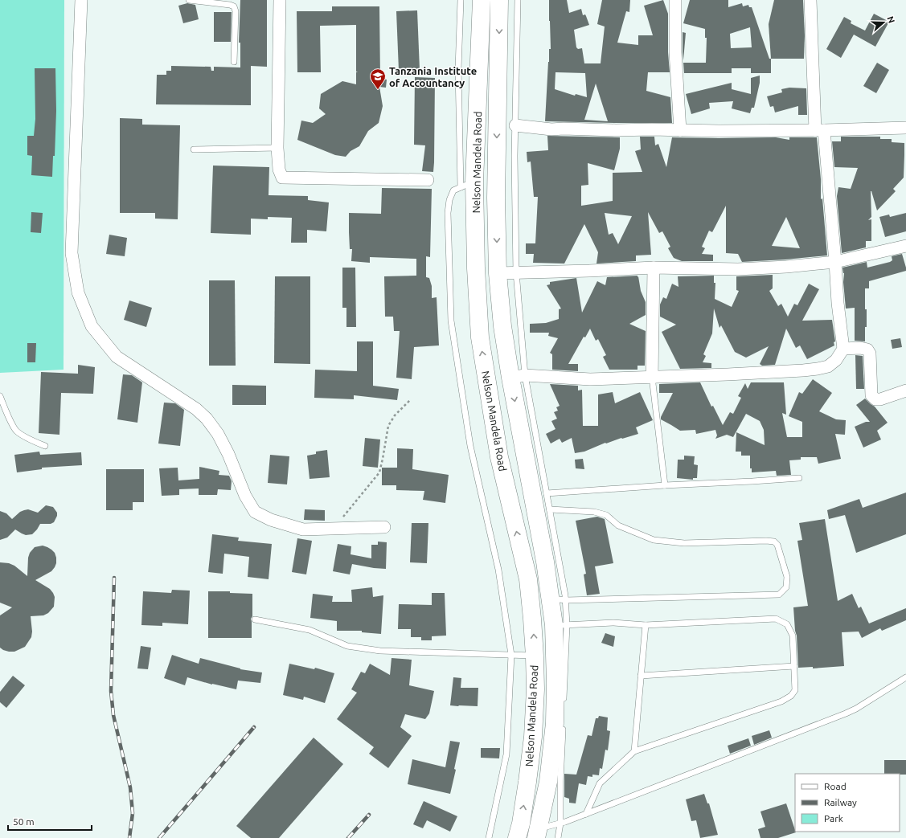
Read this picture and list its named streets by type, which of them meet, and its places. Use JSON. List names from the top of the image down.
{
  "streets": {
    "main road": ["Nelson Mandela Road"]
  },
  "places": {
    "school or university": ["Tanzania Institute of Accountancy"]
  },
  "legend": ["Road", "Railway", "Park"],
  "scale_bar": "50 m",
  "north": "right"
}
